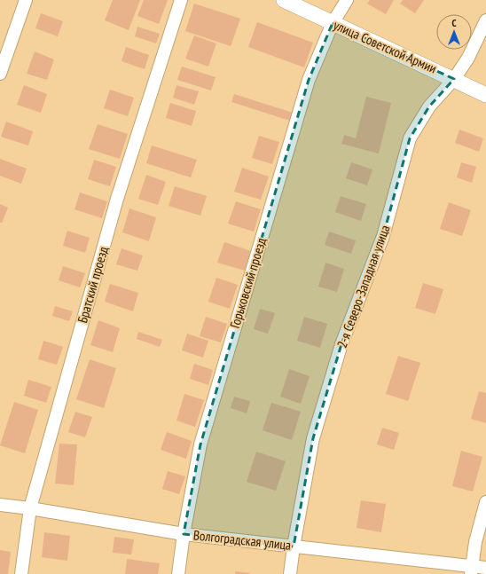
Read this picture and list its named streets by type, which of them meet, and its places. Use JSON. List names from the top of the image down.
{
  "streets": {
    "street": [
      "улица Советской Армии",
      "Горьковский проезд",
      "Братский проезд",
      "2-я Северо-Западная улица",
      "Волгоградская улица"
    ]
  },
  "crossings": [
    ["улица Советской Армии", "Горьковский проезд"],
    ["улица Советской Армии", "2-я Северо-Западная улица"],
    ["Горьковский проезд", "Волгоградская улица"],
    ["Братский проезд", "Волгоградская улица"],
    ["2-я Северо-Западная улица", "Волгоградская улица"]
  ],
  "north": "top"
}
